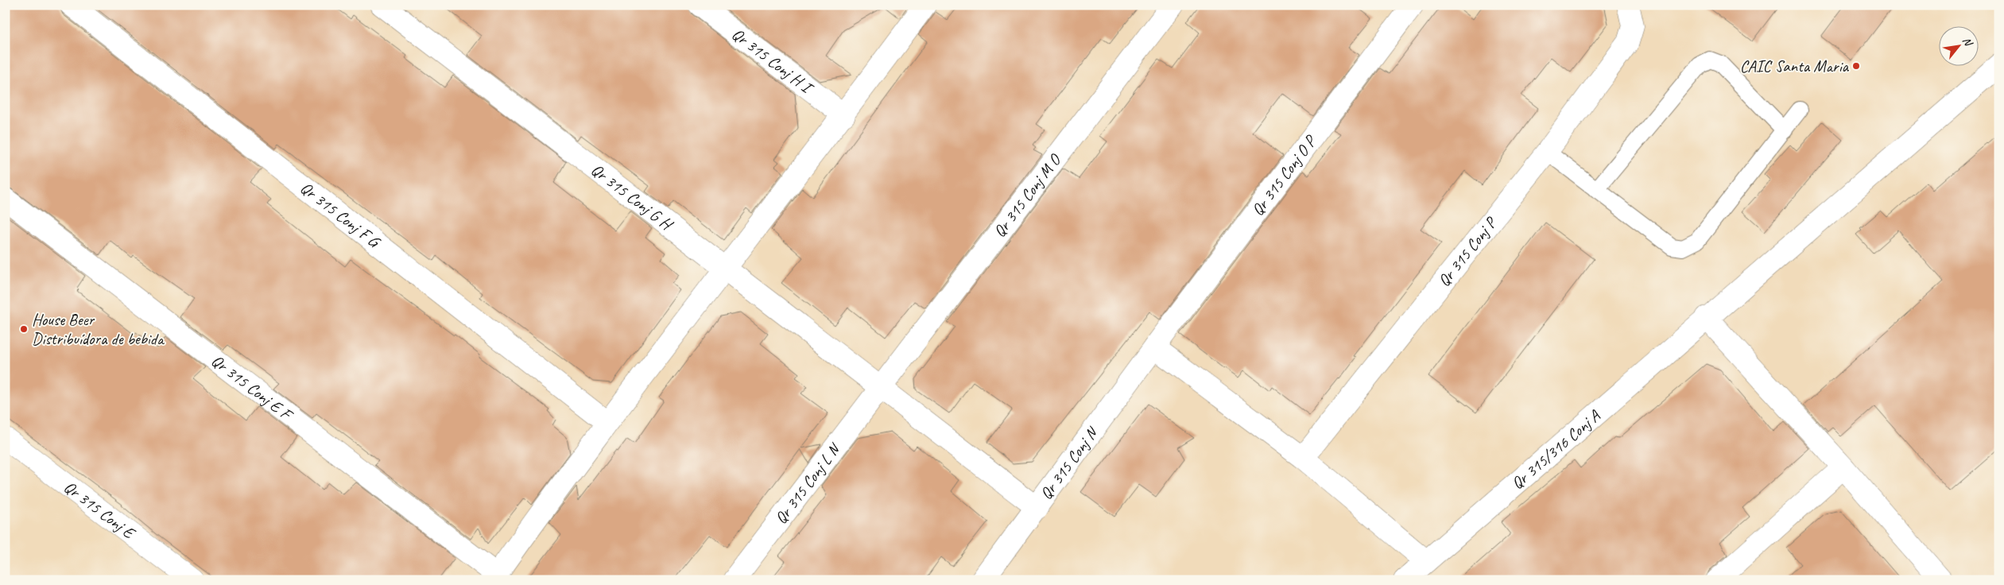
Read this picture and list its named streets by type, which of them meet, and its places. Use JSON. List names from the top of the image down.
{
  "streets": {
    "street": [
      "Qr 315 Conj H I",
      "Qr 315 Conj O P",
      "Qr 315 Conj G H",
      "Qr 315 Conj M O",
      "Qr 315 Conj F G",
      "Qr 315 Conj P",
      "Qr 315 Conj E F",
      "Qr 315/316 Conj A",
      "Qr 315 Conj N",
      "Qr 315 Conj L N",
      "Qr 315 Conj E"
    ]
  },
  "crossings": [
    ["Qr 315 Conj O P", "Qr 315 Conj N"],
    ["Qr 315 Conj G H", "Qr 315 Conj M O"],
    ["Qr 315 Conj G H", "Qr 315 Conj N"],
    ["Qr 315 Conj G H", "Qr 315 Conj L N"],
    ["Qr 315 Conj M O", "Qr 315 Conj L N"]
  ],
  "places": ["CAIC Santa Maria", "House Beer Distribuídora de bebida"],
  "north": "top right"
}
